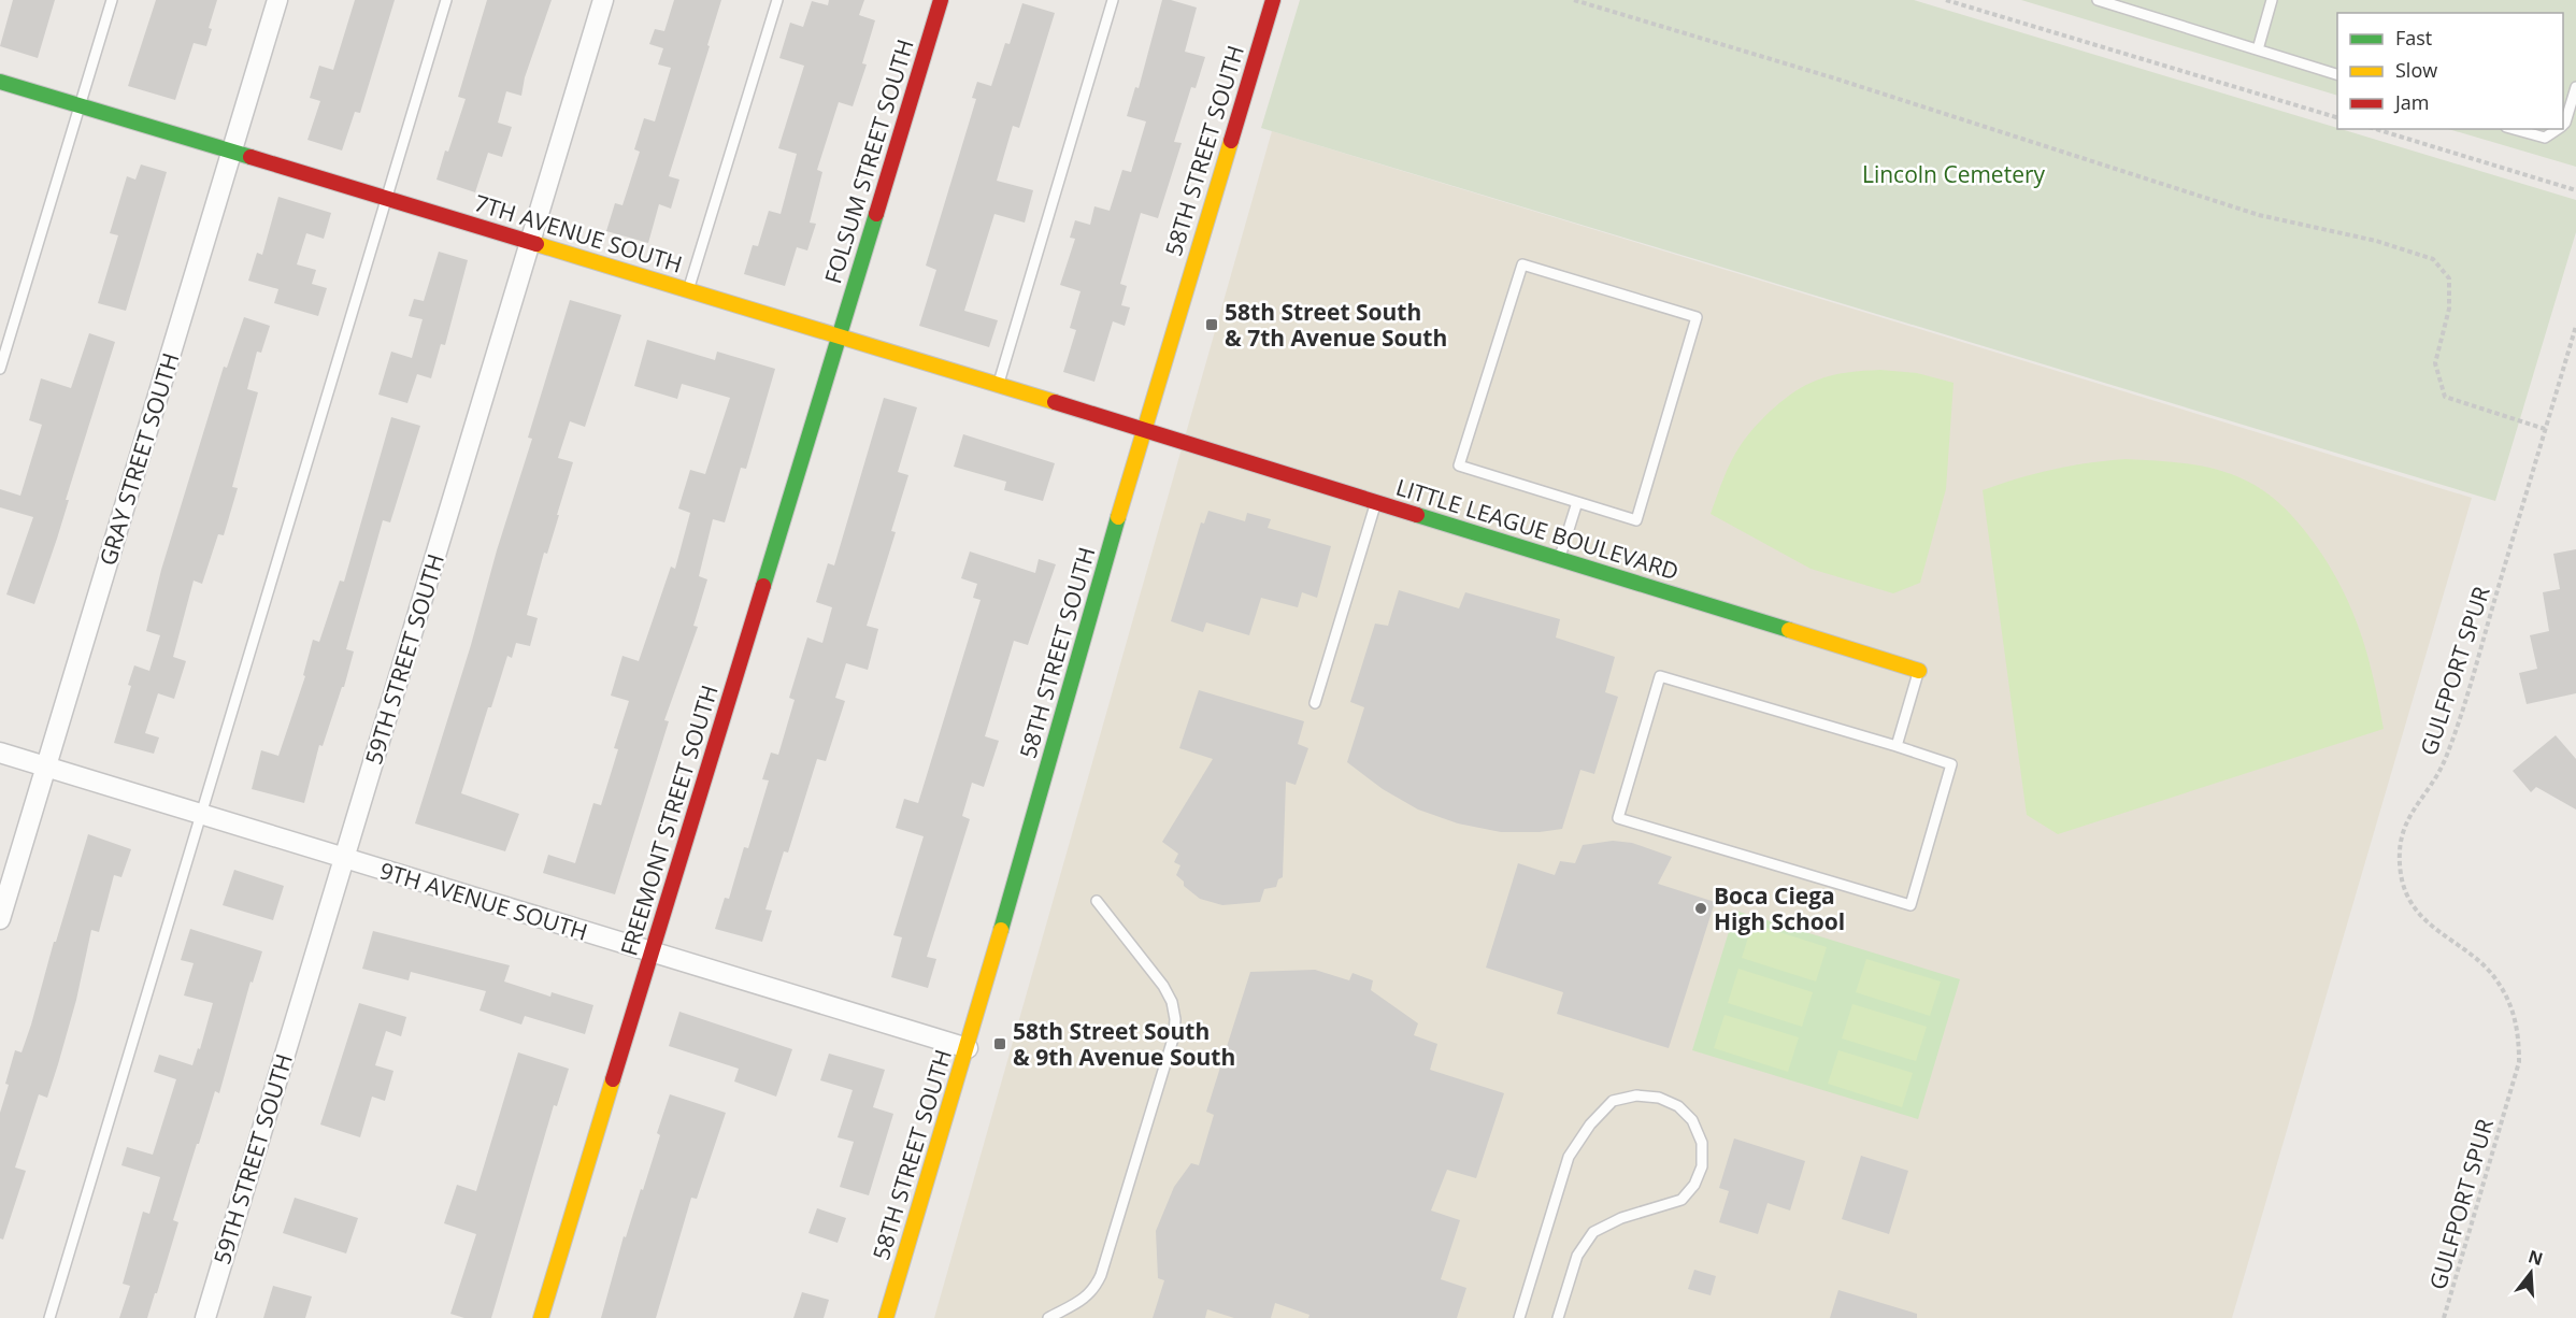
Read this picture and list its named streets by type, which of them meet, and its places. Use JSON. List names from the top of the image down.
{
  "streets": {
    "street": [
      "58TH STREET SOUTH",
      "FOLSUM STREET SOUTH",
      "7TH AVENUE SOUTH",
      "GRAY STREET SOUTH",
      "LITTLE LEAGUE BOULEVARD",
      "59TH STREET SOUTH",
      "FREEMONT STREET SOUTH",
      "9TH AVENUE SOUTH"
    ],
    "path": ["GULFPORT SPUR"]
  },
  "crossings": [
    ["58TH STREET SOUTH", "7TH AVENUE SOUTH"],
    ["58TH STREET SOUTH", "LITTLE LEAGUE BOULEVARD"],
    ["58TH STREET SOUTH", "9TH AVENUE SOUTH"],
    ["FOLSUM STREET SOUTH", "7TH AVENUE SOUTH"],
    ["FOLSUM STREET SOUTH", "FREEMONT STREET SOUTH"],
    ["7TH AVENUE SOUTH", "GRAY STREET SOUTH"],
    ["7TH AVENUE SOUTH", "LITTLE LEAGUE BOULEVARD"],
    ["7TH AVENUE SOUTH", "59TH STREET SOUTH"],
    ["7TH AVENUE SOUTH", "FREEMONT STREET SOUTH"],
    ["GRAY STREET SOUTH", "9TH AVENUE SOUTH"],
    ["59TH STREET SOUTH", "9TH AVENUE SOUTH"],
    ["FREEMONT STREET SOUTH", "9TH AVENUE SOUTH"]
  ],
  "parks": ["Lincoln Cemetery"],
  "places": {
    "transit": ["58th Street South & 7th Avenue South", "58th Street South & 9th Avenue South"],
    "other": ["Boca Ciega High School"]
  },
  "legend": ["Fast", "Slow", "Jam"],
  "north": "top"
}
